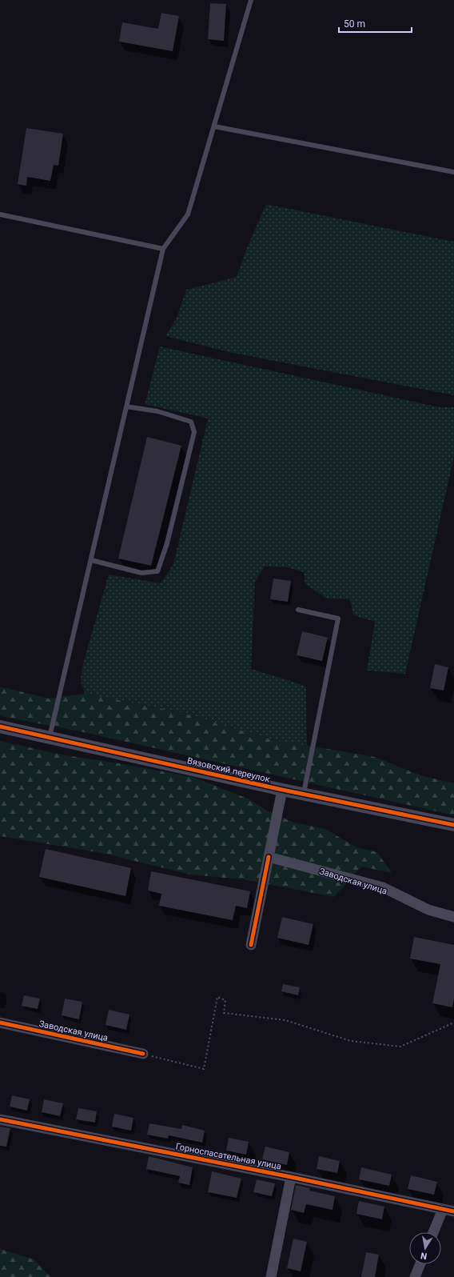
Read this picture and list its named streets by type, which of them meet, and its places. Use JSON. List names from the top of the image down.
{
  "streets": {
    "street": ["Вязовский переулок", "Заводская улица", "Горноспасательная улица"]
  },
  "scale_bar": "50 m",
  "north": "bottom"
}
